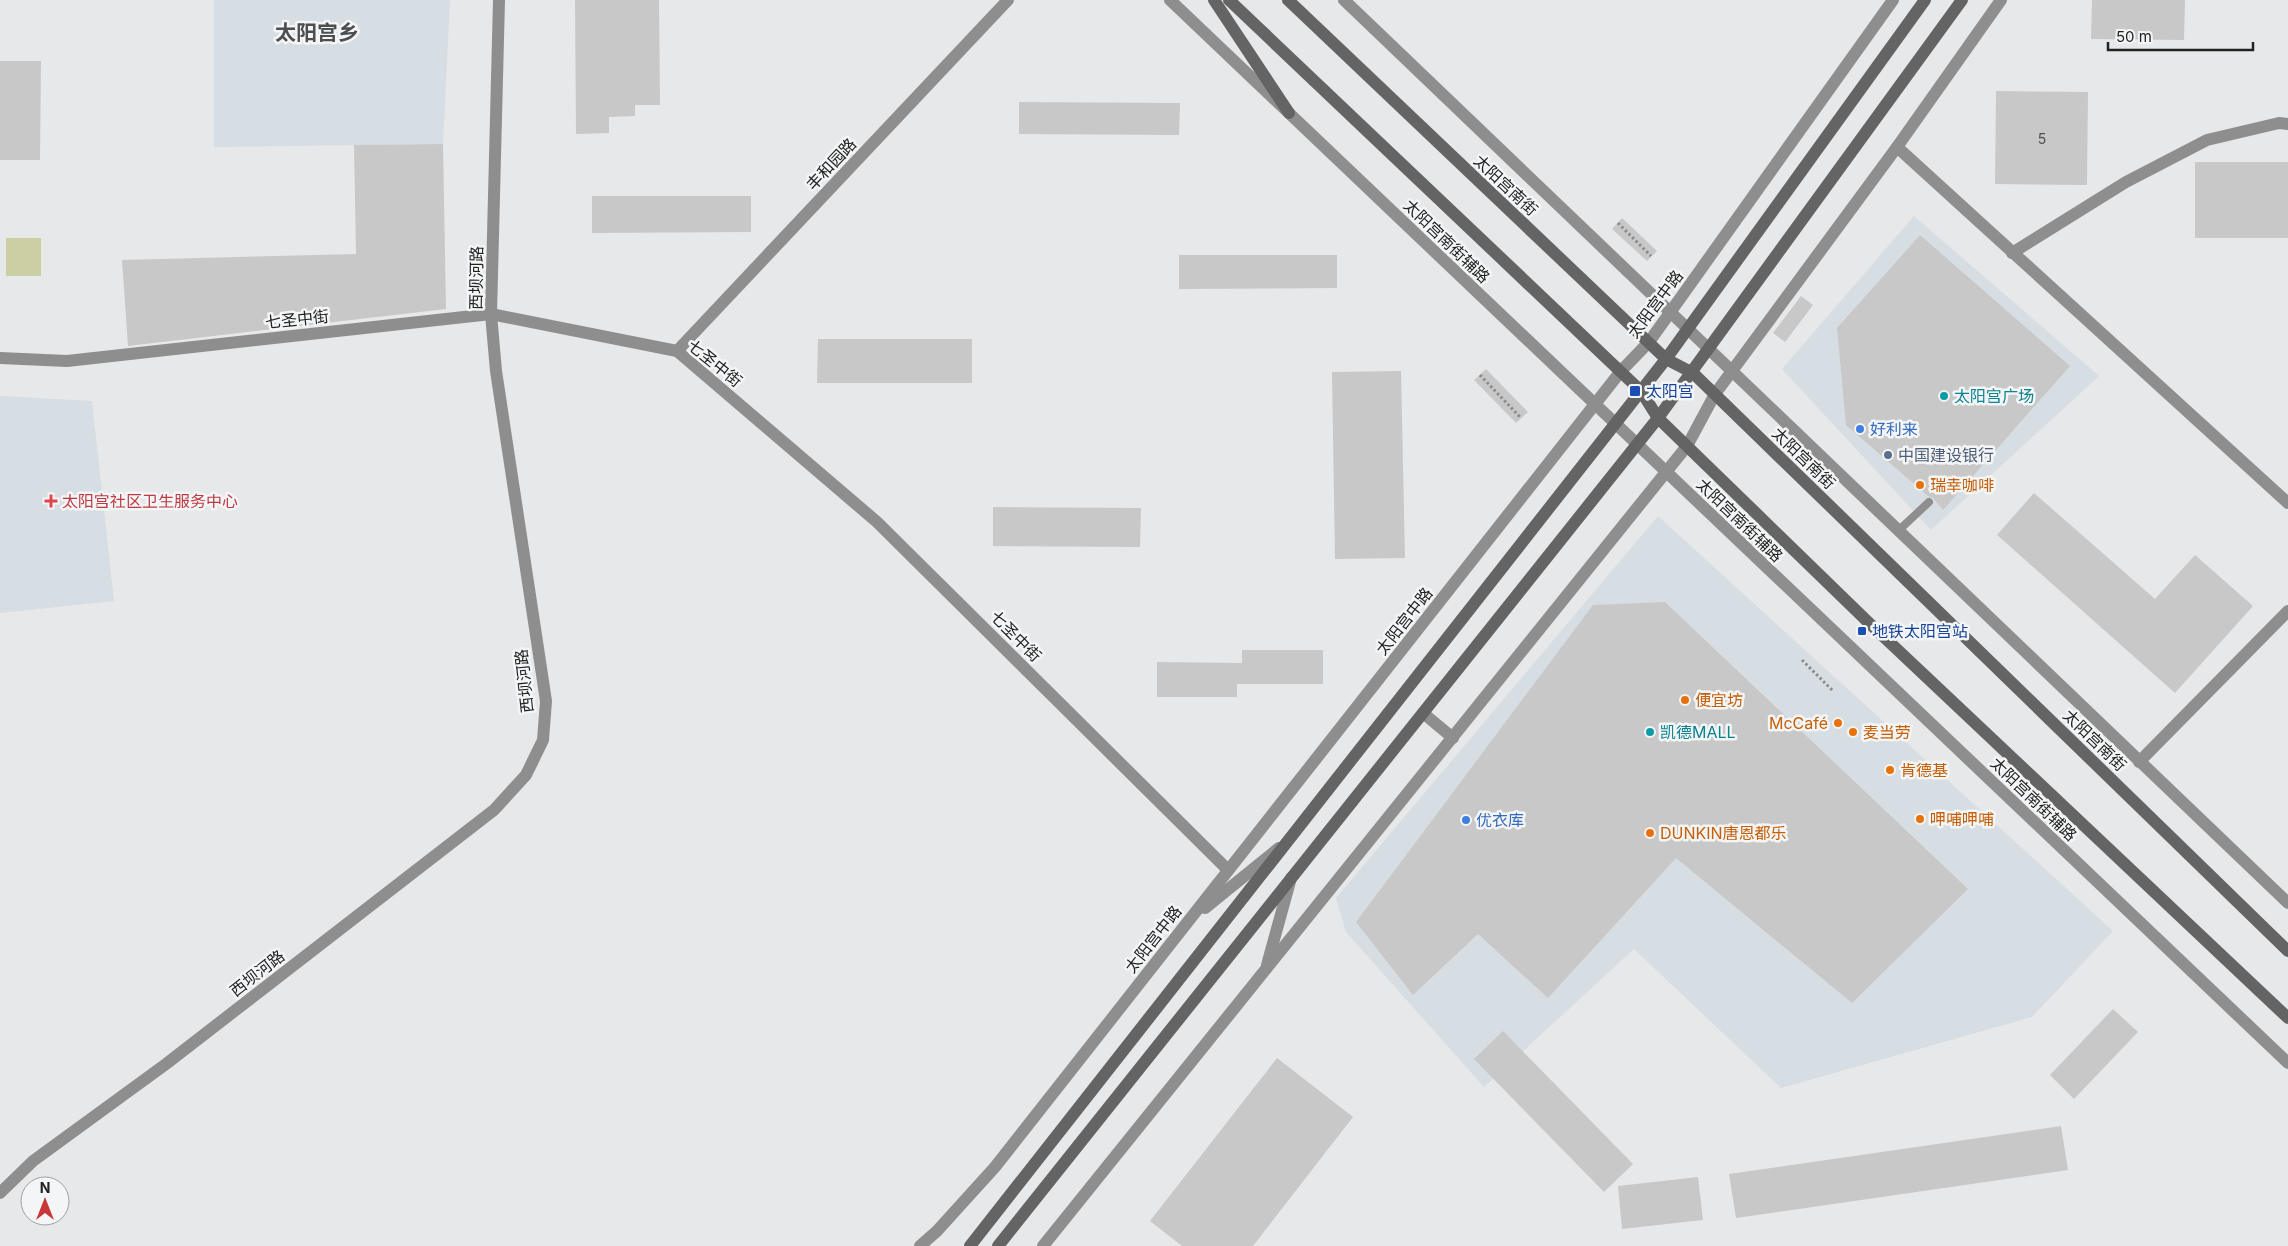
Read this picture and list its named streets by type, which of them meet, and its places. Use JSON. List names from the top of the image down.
{
  "streets": {
    "main road": ["太阳宫南街"],
    "street": [
      "丰和园路",
      "太阳宫南街辅路",
      "西坝河路",
      "太阳宫中路",
      "七圣中街"
    ]
  },
  "crossings": [
    ["丰和园路", "七圣中街"],
    ["太阳宫南街", "太阳宫中路"],
    ["太阳宫南街辅路", "太阳宫中路"],
    ["西坝河路", "七圣中街"],
    ["太阳宫中路", "七圣中街"]
  ],
  "districts": ["太阳宫乡"],
  "places": {
    "transit": ["太阳宫", "地铁太阳宫站"],
    "other": [
      "太阳宫广场",
      "好利来",
      "中国建设银行",
      "瑞幸咖啡",
      "便宜坊",
      "McCafé",
      "凯德MALL",
      "麦当劳",
      "肯德基",
      "呷哺呷哺",
      "优衣库",
      "DUNKIN唐恩都乐"
    ],
    "health": ["太阳宫社区卫生服务中心"]
  },
  "house_numbers": ["5"],
  "scale_bar": "50 m",
  "north": "top"
}
